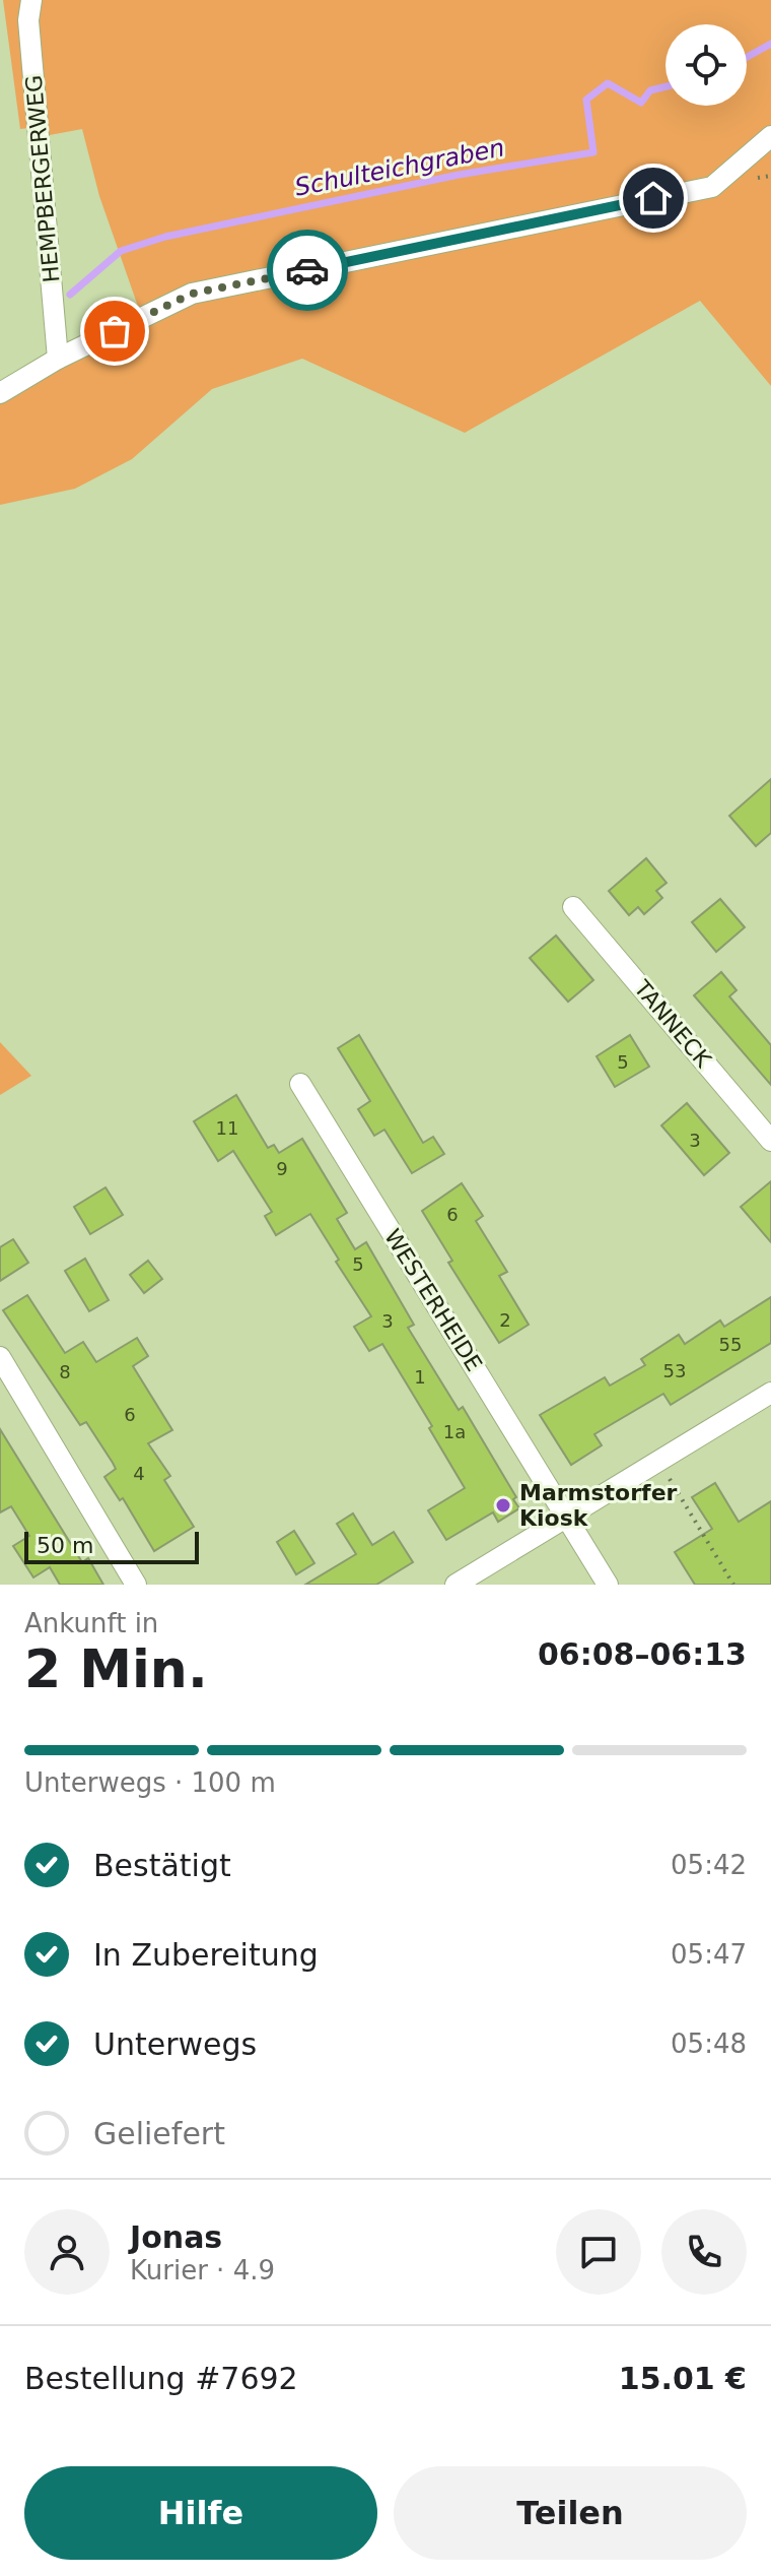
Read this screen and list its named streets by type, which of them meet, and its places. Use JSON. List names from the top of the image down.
{
  "streets": {
    "street": ["HEMPBERGERWEG", "TANNECK", "WESTERHEIDE"]
  },
  "water": ["Schulteichgraben"],
  "places": ["Marmstorfer Kiosk"],
  "house_numbers": [
    "5",
    "11",
    "3",
    "9",
    "6",
    "5",
    "2",
    "3",
    "55",
    "53",
    "8",
    "1",
    "6",
    "1a",
    "4"
  ],
  "scale_bar": "50 m",
  "page": {
    "scale": "50 m",
    "heading": ["2 Min.", "Ankunft in", "06:08–06:13"],
    "panel": [
      "Jonas",
      "Kurier · 4.9",
      "Bestellung #7692",
      "15.01 €"
    ],
    "bar": "Unterwegs · 100 m",
    "list": [
      ["Bestätigt", "05:42"],
      ["In Zubereitung", "05:47"],
      ["Unterwegs", "05:48"],
      "Geliefert"
    ],
    "buttons": ["Hilfe", "Teilen"]
  }
}
